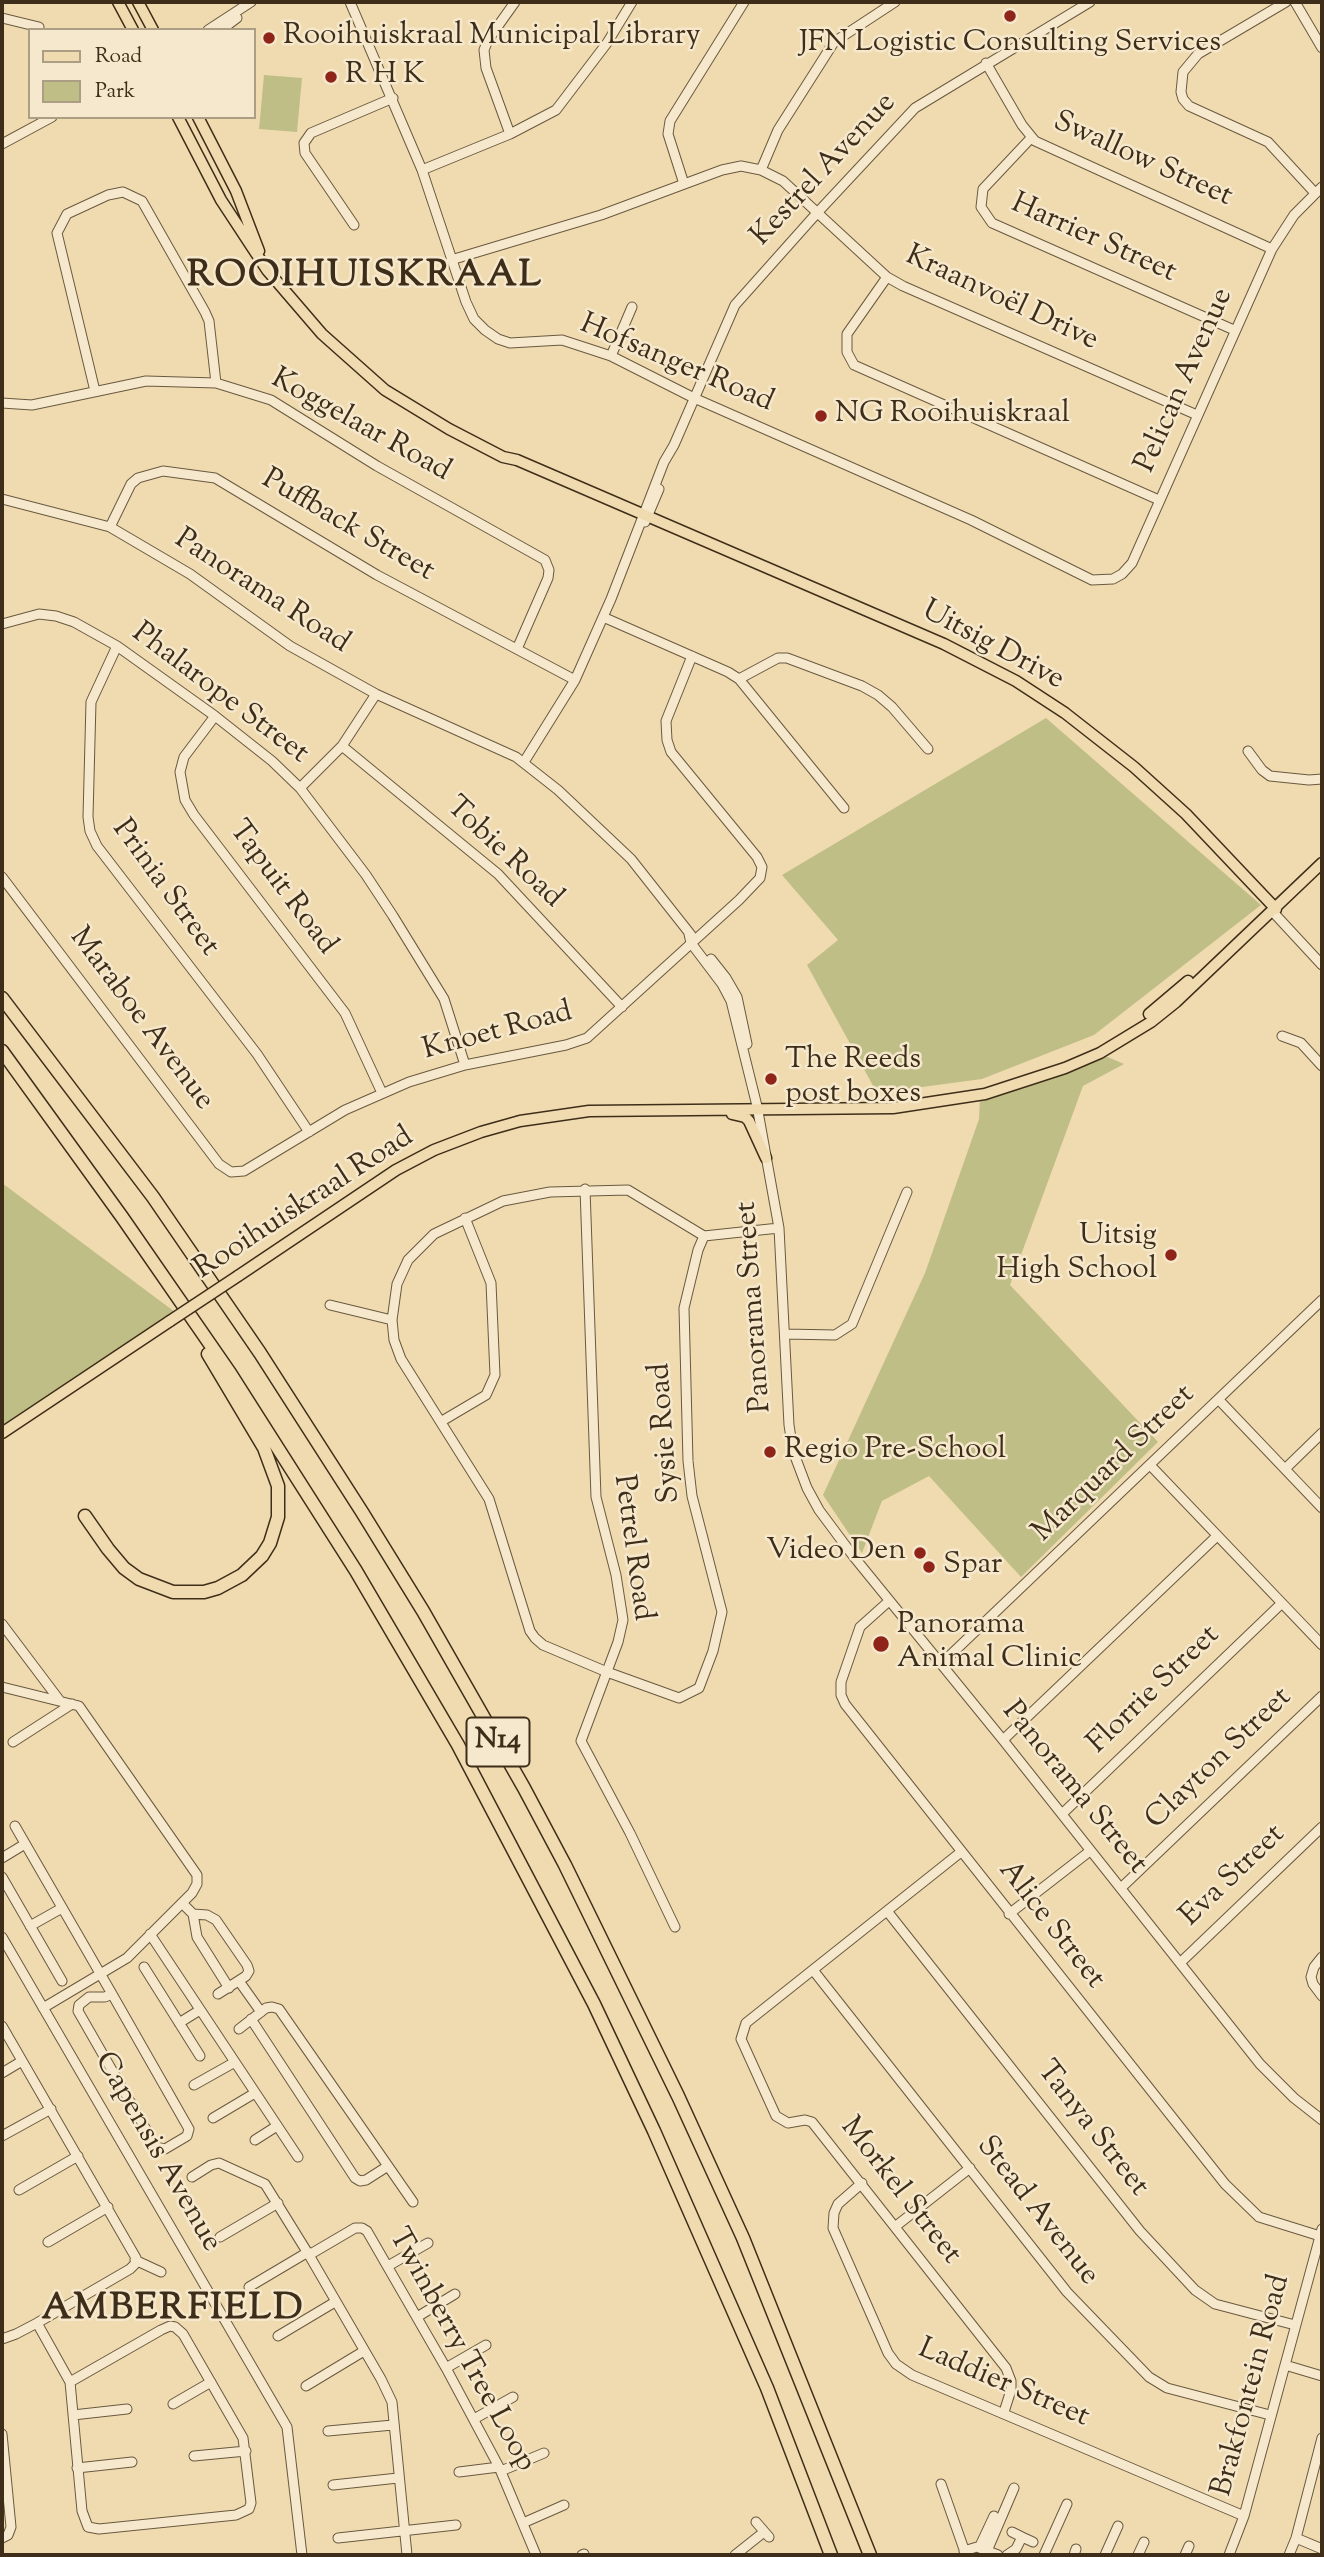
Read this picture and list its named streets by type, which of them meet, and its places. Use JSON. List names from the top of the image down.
{
  "streets": {
    "highway": ["N14"],
    "main road": ["Uitsig Drive", "Rooihuiskraal Road"],
    "street": [
      "Swallow Street",
      "Kestrel Avenue",
      "Harrier Street",
      "Kraanvoël Drive",
      "Hofsanger Road",
      "Pelican Avenue",
      "Koggelaar Road",
      "Puffback Street",
      "Panorama Road",
      "Phalarope Street",
      "Tobie Road",
      "Prinia Street",
      "Tapuit Road",
      "Maraboe Avenue",
      "Knoet Road",
      "Panorama Street",
      "Sysie Road",
      "Marquard Street",
      "Petrel Road",
      "Florrie Street",
      "Clayton Street",
      "Eva Street",
      "Alice Street",
      "Tanya Street",
      "Capensis Avenue",
      "Morkel Street",
      "Stead Avenue",
      "Twinberry Tree Loop",
      "Laddier Street",
      "Brakfontein Road"
    ]
  },
  "crossings": [
    ["Swallow Street", "Kestrel Avenue"],
    ["Swallow Street", "Harrier Street"],
    ["Swallow Street", "Pelican Avenue"],
    ["Kestrel Avenue", "Kraanvoël Drive"],
    ["Kestrel Avenue", "Hofsanger Road"],
    ["Kestrel Avenue", "Puffback Street"],
    ["Kestrel Avenue", "Uitsig Drive"],
    ["Kestrel Avenue", "Panorama Street"],
    ["Harrier Street", "Pelican Avenue"],
    ["Kraanvoël Drive", "Pelican Avenue"],
    ["Hofsanger Road", "Pelican Avenue"],
    ["Koggelaar Road", "Puffback Street"],
    ["Puffback Street", "Panorama Road"],
    ["Panorama Road", "Panorama Street"],
    ["Uitsig Drive", "Rooihuiskraal Road"],
    ["Phalarope Street", "Prinia Street"],
    ["Phalarope Street", "Tapuit Road"],
    ["Phalarope Street", "Knoet Road"],
    ["Tobie Road", "Knoet Road"],
    ["Prinia Street", "Knoet Road"],
    ["Tapuit Road", "Knoet Road"],
    ["Maraboe Avenue", "Knoet Road"],
    ["Knoet Road", "Panorama Street"],
    ["Rooihuiskraal Road", "Panorama Street"],
    ["Panorama Street", "Marquard Street"],
    ["Panorama Street", "Florrie Street"],
    ["Panorama Street", "Clayton Street"],
    ["Panorama Street", "Eva Street"],
    ["Panorama Street", "Alice Street"],
    ["Sysie Road", "Petrel Road"],
    ["Alice Street", "Brakfontein Road"],
    ["Tanya Street", "Brakfontein Road"],
    ["Morkel Street", "Stead Avenue"],
    ["Morkel Street", "Laddier Street"],
    ["Stead Avenue", "Brakfontein Road"],
    ["Laddier Street", "Brakfontein Road"]
  ],
  "districts": ["ROOIHUISKRAAL", "AMBERFIELD"],
  "places": [
    "JFN Logistic Consulting Services",
    "Rooihuiskraal Municipal Library",
    "R H K",
    "NG Rooihuiskraal",
    "The Reeds post boxes",
    "Uitsig High School",
    "Regio Pre-School",
    "Video Den",
    "Spar",
    "Panorama Animal Clinic"
  ],
  "legend": ["Road", "Park"]
}
